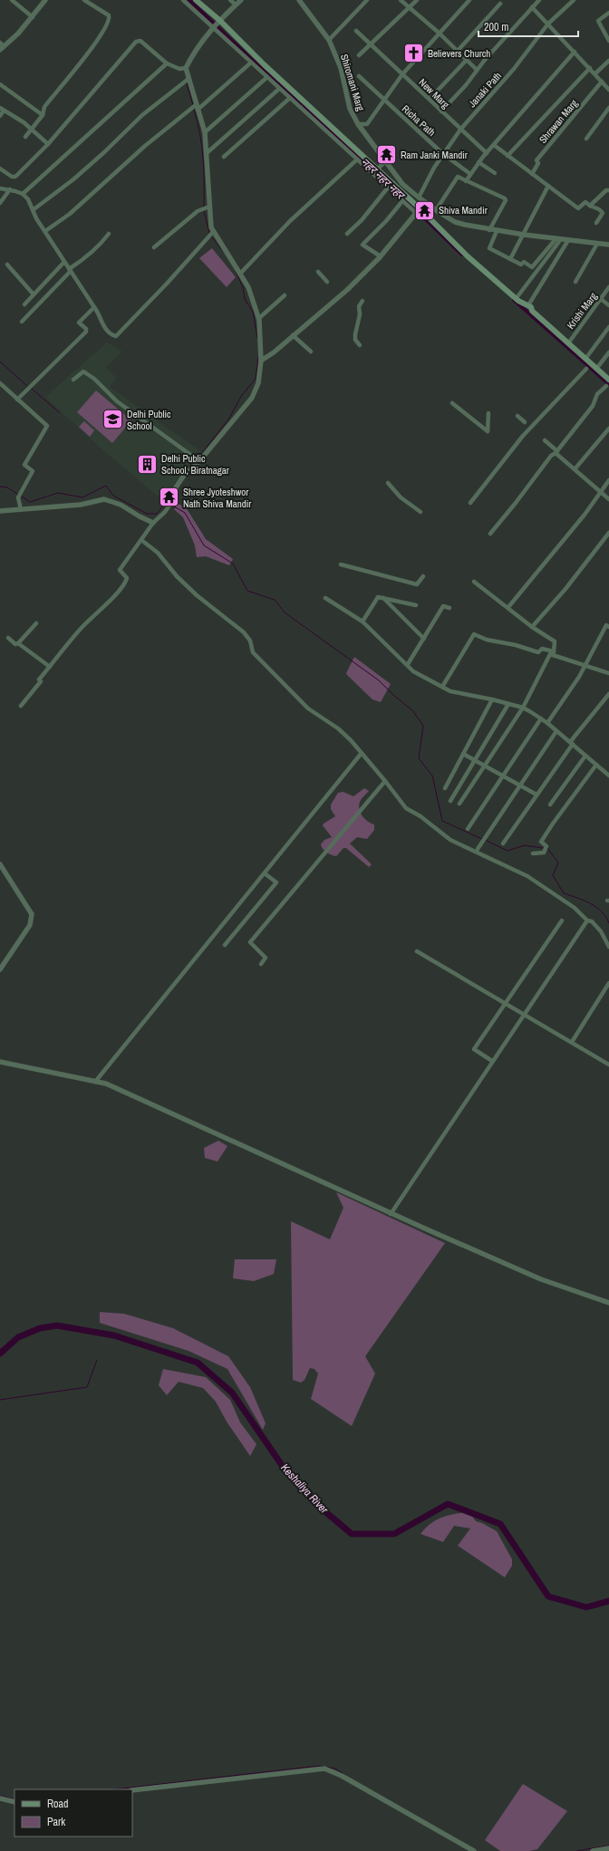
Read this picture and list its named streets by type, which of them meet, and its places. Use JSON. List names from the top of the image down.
{
  "streets": {
    "street": [
      "Shiromani Marg",
      "Janaki Path",
      "New Marg",
      "Richa Path",
      "Shrawan Marg",
      "Krishi Marg"
    ]
  },
  "crossings": [
    ["Shiromani Marg", "Janaki Path"],
    ["Janaki Path", "New Marg"],
    ["Janaki Path", "Richa Path"]
  ],
  "water": ["नहर नहर नहर", "Keshaliya River"],
  "places": {
    "church": ["Believers Church"],
    "temple": ["Ram Janki Mandir", "Shiva Mandir", "Shree Jyoteshwor Nath Shiva Mandir"],
    "school or university": ["Delhi Public School"],
    "building": ["Delhi Public School, Biratnagar"]
  },
  "legend": ["Road", "Park"],
  "scale_bar": "200 m"
}
